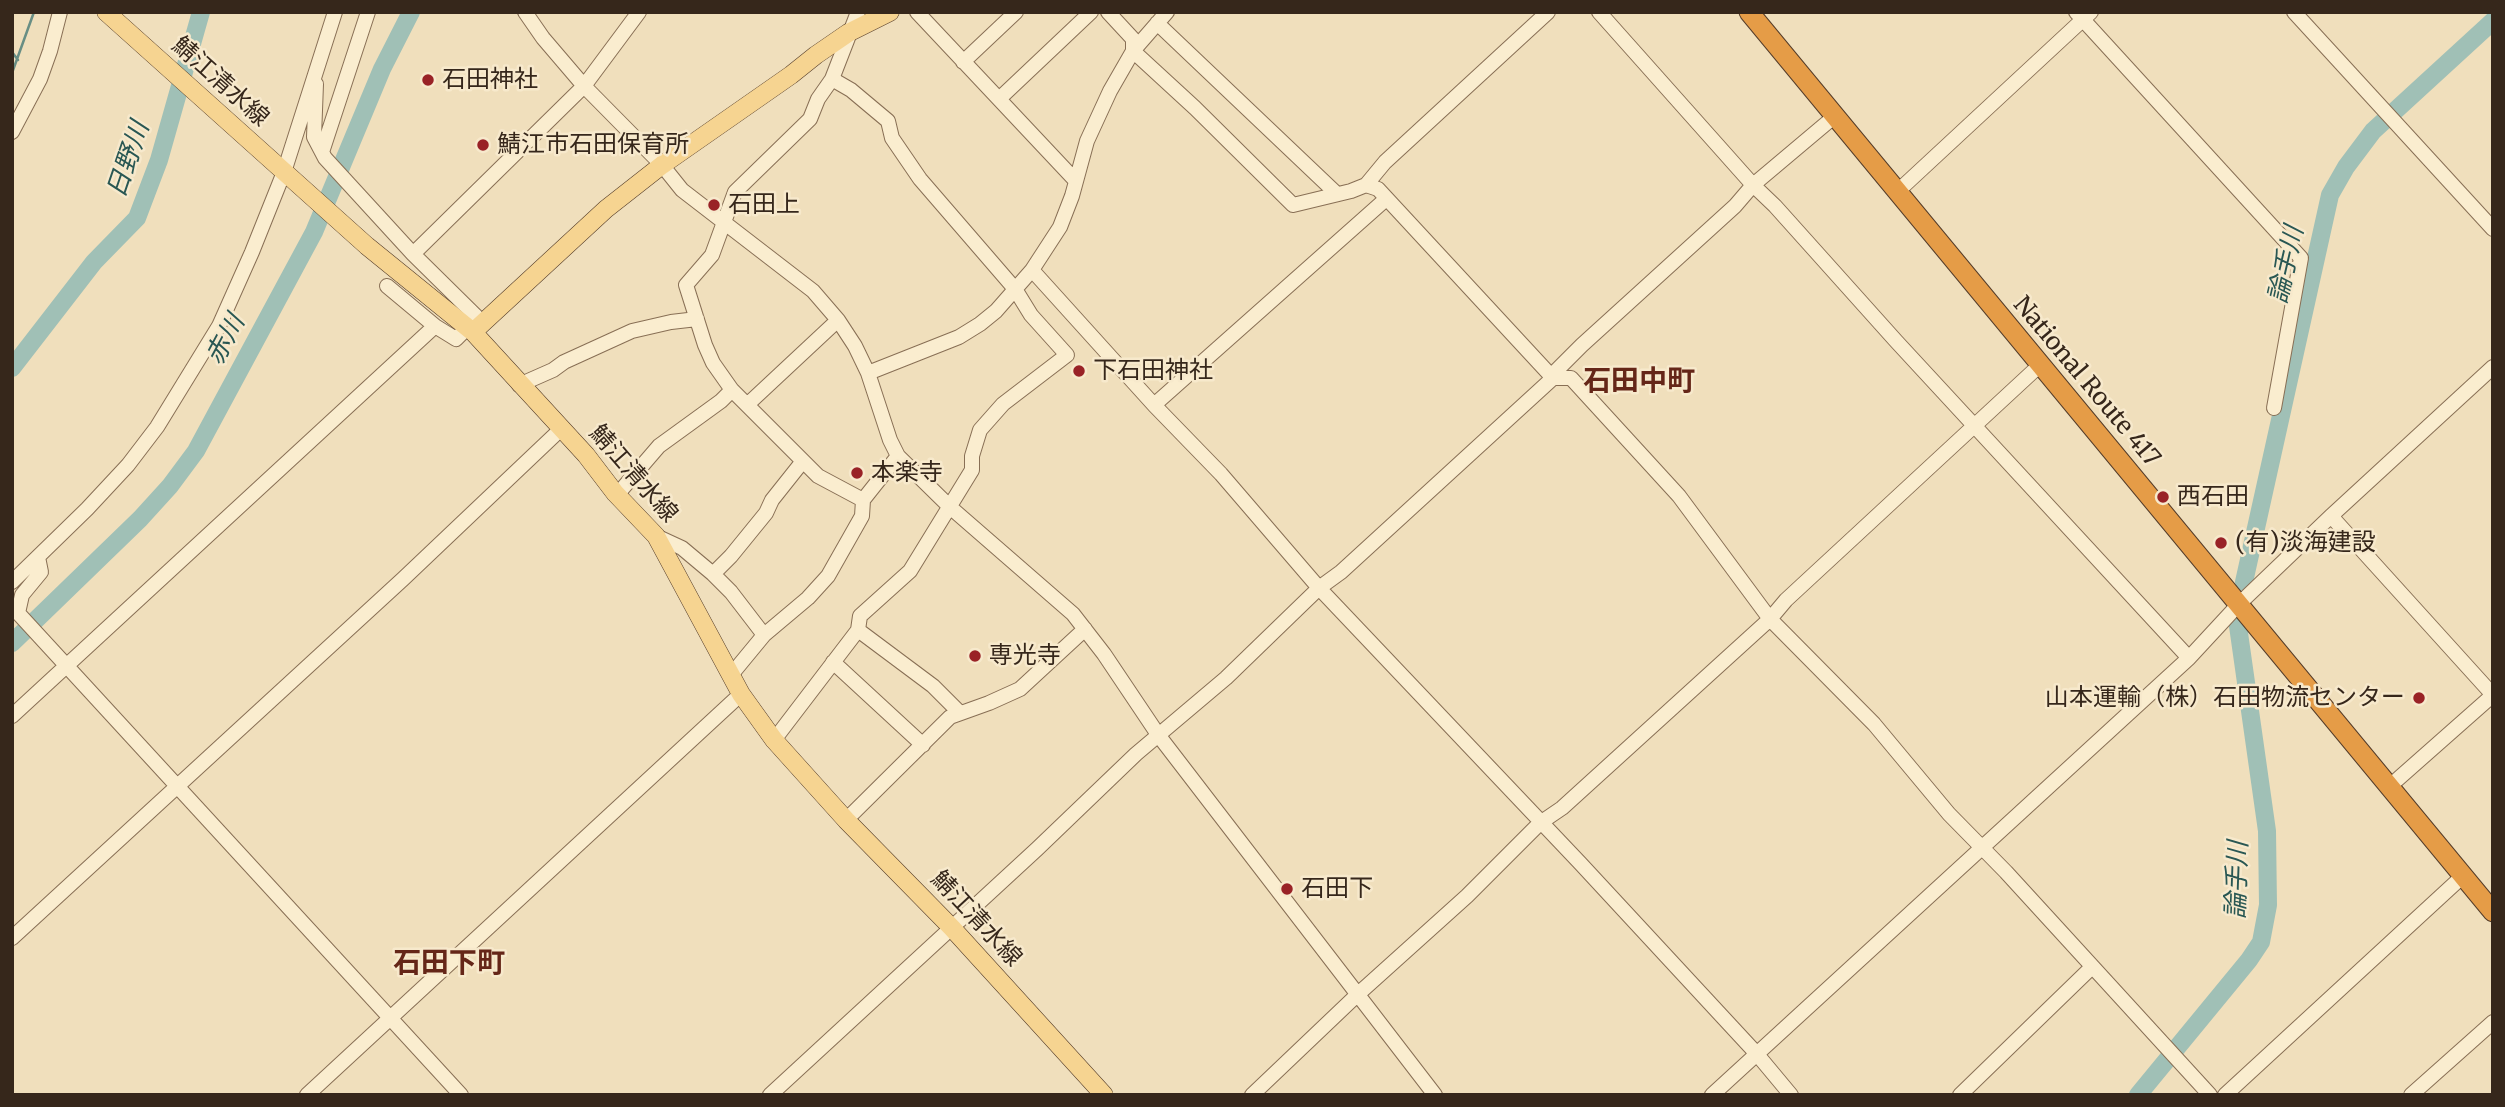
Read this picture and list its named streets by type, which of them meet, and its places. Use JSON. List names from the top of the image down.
{
  "streets": {
    "highway": ["National Route 417"],
    "main road": ["鯖江清水線"]
  },
  "districts": ["石田中町", "石田下町"],
  "water": ["日野川", "論手川", "赤川"],
  "places": [
    "石田神社",
    "鯖江市石田保育所",
    "石田上",
    "下石田神社",
    "本楽寺",
    "西石田",
    "(有)淡海建設",
    "専光寺",
    "山本運輸（株）石田物流センター",
    "石田下"
  ]
}
